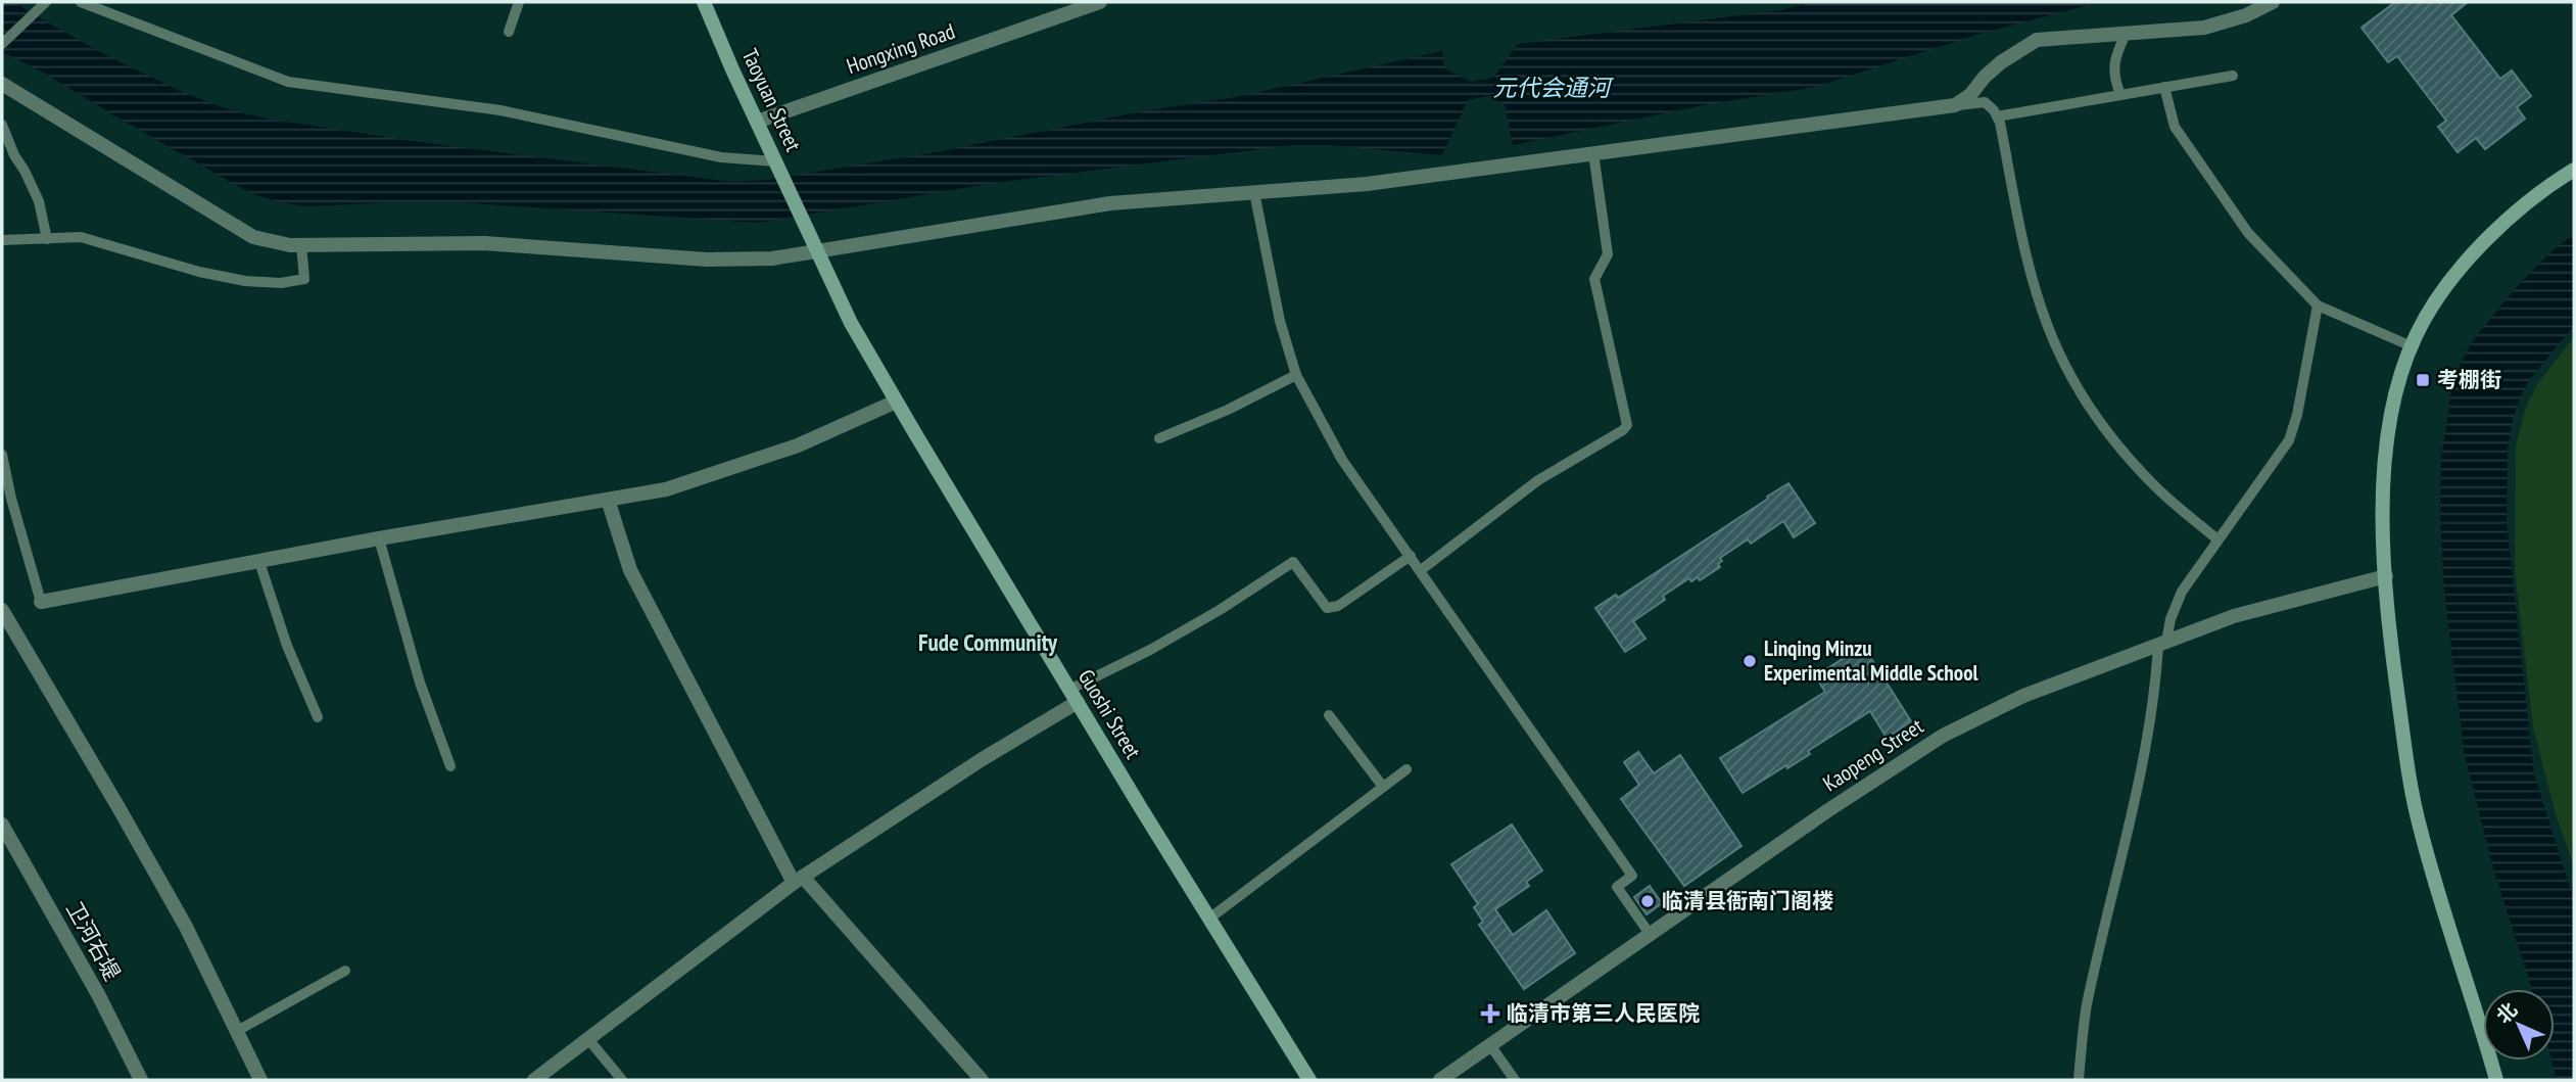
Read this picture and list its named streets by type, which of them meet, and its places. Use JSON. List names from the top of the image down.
{
  "streets": {
    "street": [
      "Hongxing Road",
      "Taoyuan Street",
      "Guoshi Street",
      "Kaopeng Street",
      "卫河右堤"
    ]
  },
  "crossings": [
    ["Hongxing Road", "Taoyuan Street"],
    ["Taoyuan Street", "Guoshi Street"]
  ],
  "districts": ["Fude Community"],
  "water": ["元代会通河"],
  "places": {
    "transit": ["考棚街"],
    "other": ["Linqing Minzu Experimental Middle School", "临清县衙南门阁楼"],
    "health": ["临清市第三人民医院"]
  },
  "north": "top left"
}
